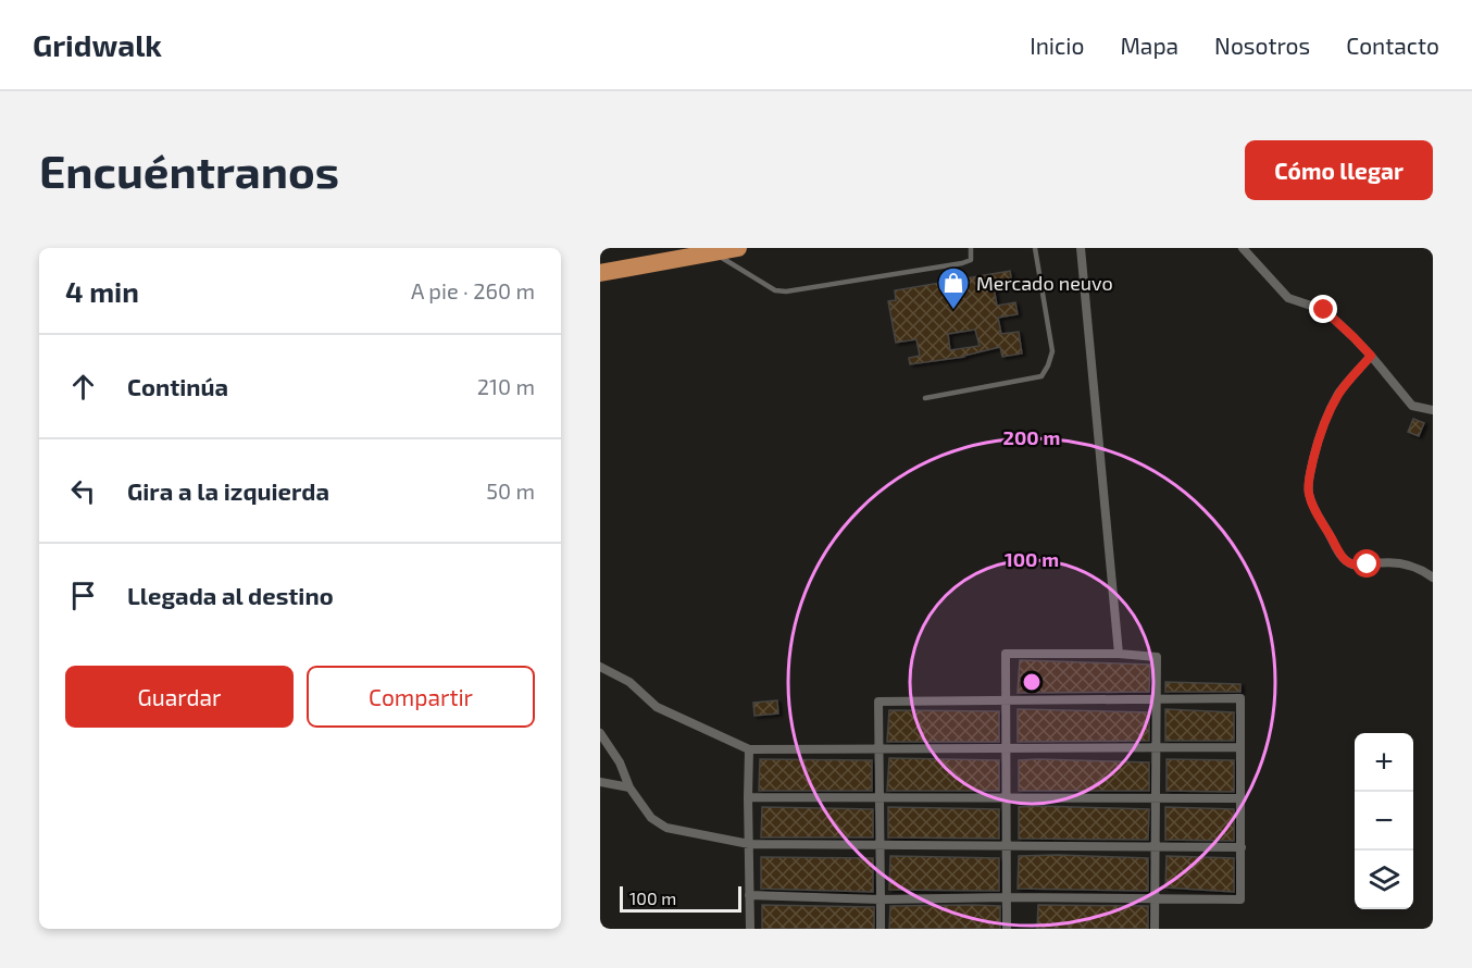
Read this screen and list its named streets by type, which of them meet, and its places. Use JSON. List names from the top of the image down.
{
  "places": {
    "shop": ["Mercado neuvo"]
  },
  "scale_bar": "100 m",
  "page": {
    "header": "Gridwalk",
    "nav": [
      "Inicio",
      "Mapa",
      "Nosotros",
      "Contacto"
    ],
    "buttons": [
      "Cómo llegar",
      ["Guardar", "Compartir"]
    ],
    "title": "Encuéntranos",
    "heading": ["4 min", "A pie · 260 m"],
    "list": [
      ["Continúa", "210 m"],
      ["Gira a la izquierda", "50 m"],
      "Llegada al destino"
    ],
    "map_buttons": ["+", "−"],
    "scale": "100 m"
  },
  "rings": ["200 m", "100 m"]
}
